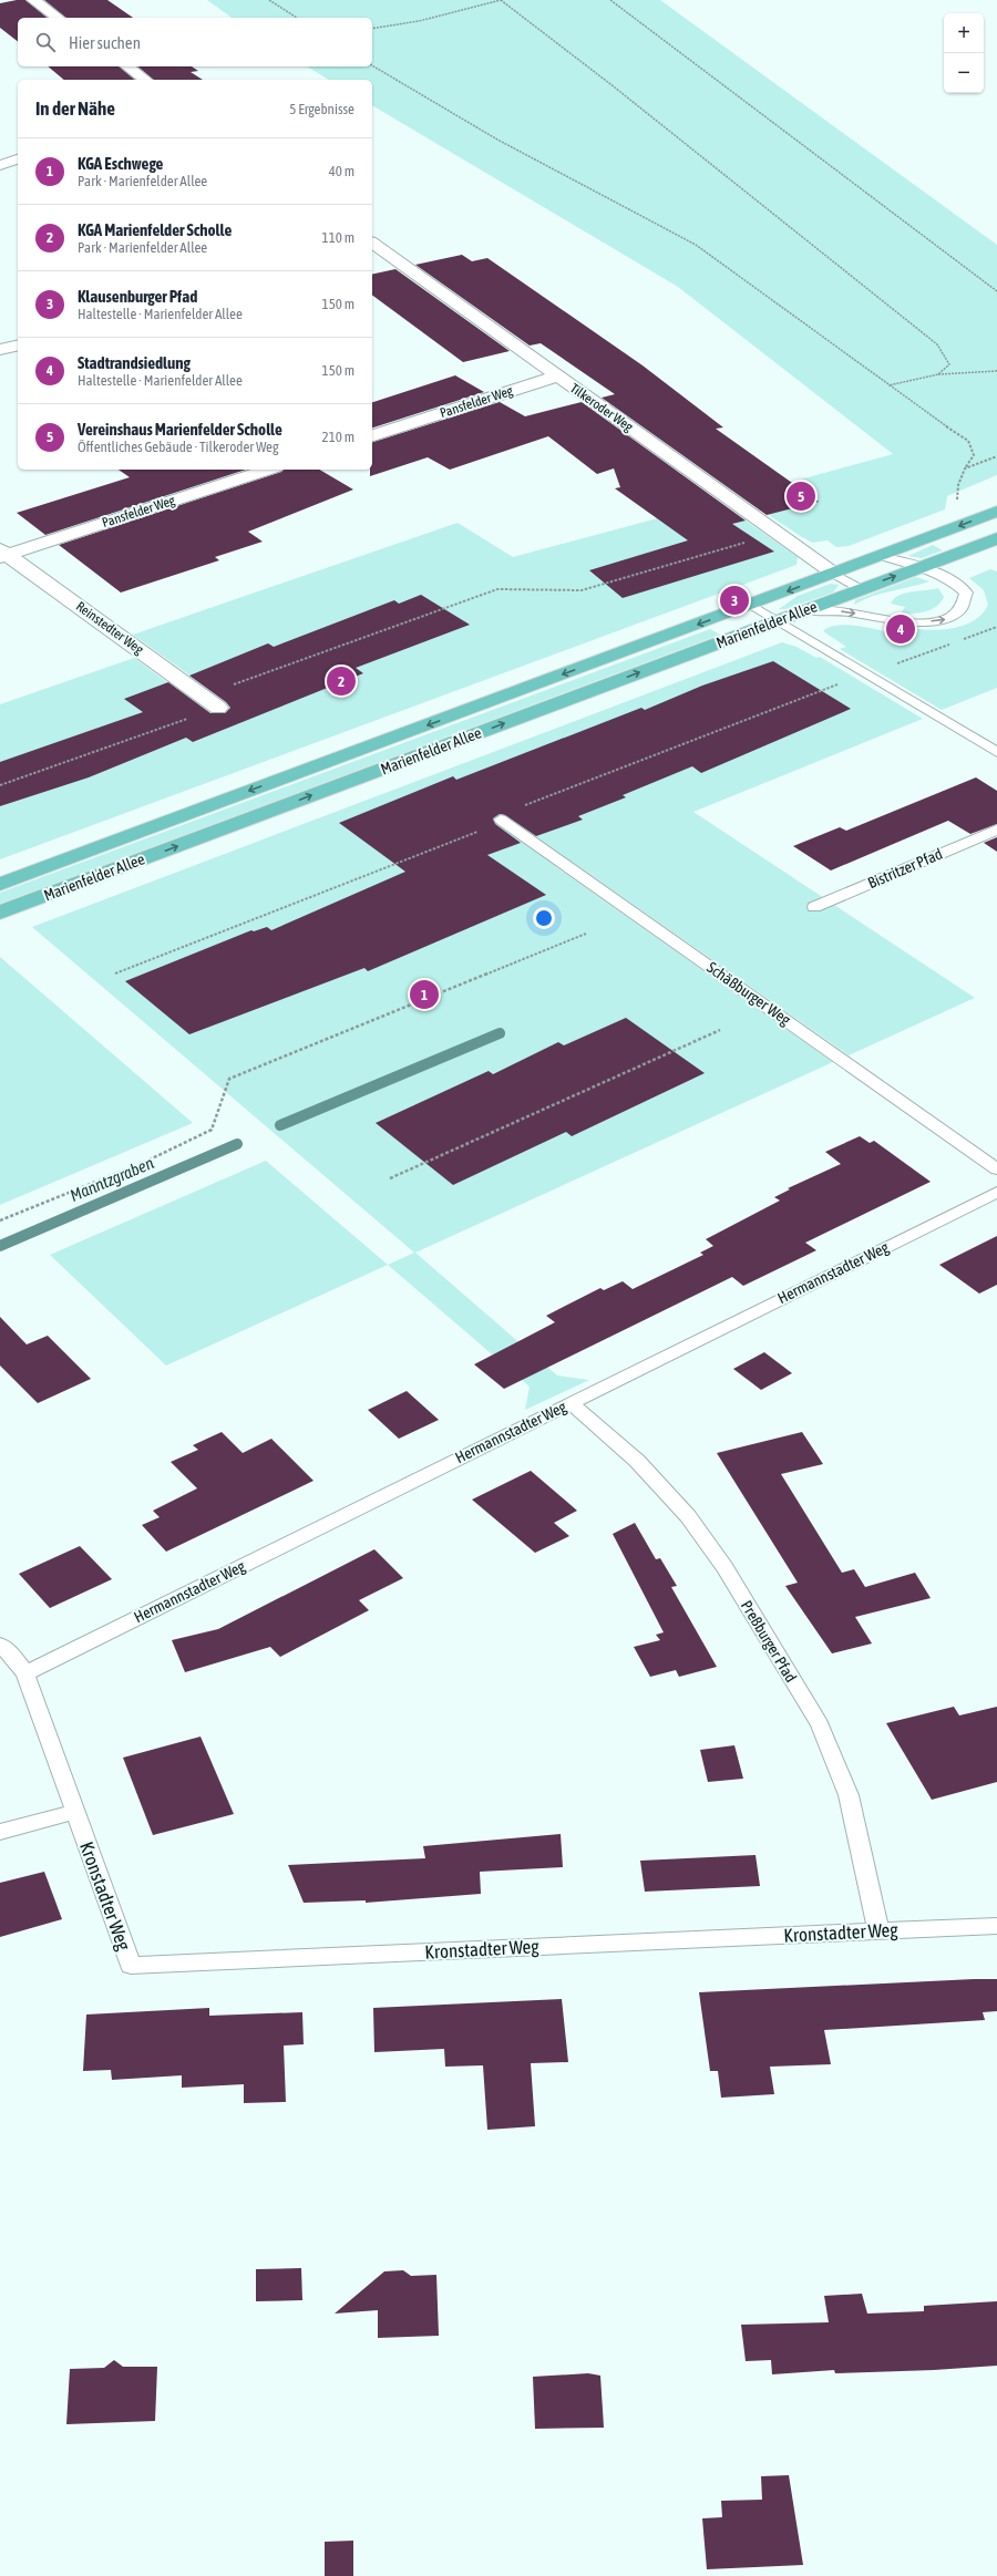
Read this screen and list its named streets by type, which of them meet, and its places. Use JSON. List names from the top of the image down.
{
  "streets": {
    "main road": ["Marienfelder Allee"],
    "street": ["Pansfelder Weg", "Tilkeroder Weg", "Reinstedter Weg"],
    "lane": [
      "Bistritzer Pfad",
      "Schäßburger Weg",
      "Hermannstadter Weg",
      "Preßburger Pfad",
      "Kronstadter Weg"
    ]
  },
  "crossings": [
    ["Pansfelder Weg", "Tilkeroder Weg"],
    ["Pansfelder Weg", "Reinstedter Weg"],
    ["Tilkeroder Weg", "Marienfelder Allee"],
    ["Hermannstadter Weg", "Preßburger Pfad"],
    ["Hermannstadter Weg", "Kronstadter Weg"],
    ["Preßburger Pfad", "Kronstadter Weg"]
  ],
  "water": ["Manntzgraben"],
  "page": {
    "map_buttons": ["+", "−"],
    "search": "Hier suchen",
    "heading": ["In der Nähe", "5 Ergebnisse"],
    "list": [
      {
        "mark": "1",
        "name": "KGA Eschwege",
        "note": "Park · Marienfelder Allee",
        "value": "40 m"
      },
      {
        "mark": "2",
        "name": "KGA Marienfelder Scholle",
        "note": "Park · Marienfelder Allee",
        "value": "110 m"
      },
      {
        "mark": "3",
        "name": "Klausenburger Pfad",
        "note": "Haltestelle · Marienfelder Allee",
        "value": "150 m"
      },
      {
        "mark": "4",
        "name": "Stadtrandsiedlung",
        "note": "Haltestelle · Marienfelder Allee",
        "value": "150 m"
      },
      {
        "mark": "5",
        "name": "Vereinshaus Marienfelder Scholle",
        "note": "Öffentliches Gebäude · Tilkeroder Weg",
        "value": "210 m"
      }
    ],
    "pins": [
      "5",
      "3",
      "4",
      "2",
      "1"
    ]
  }
}
